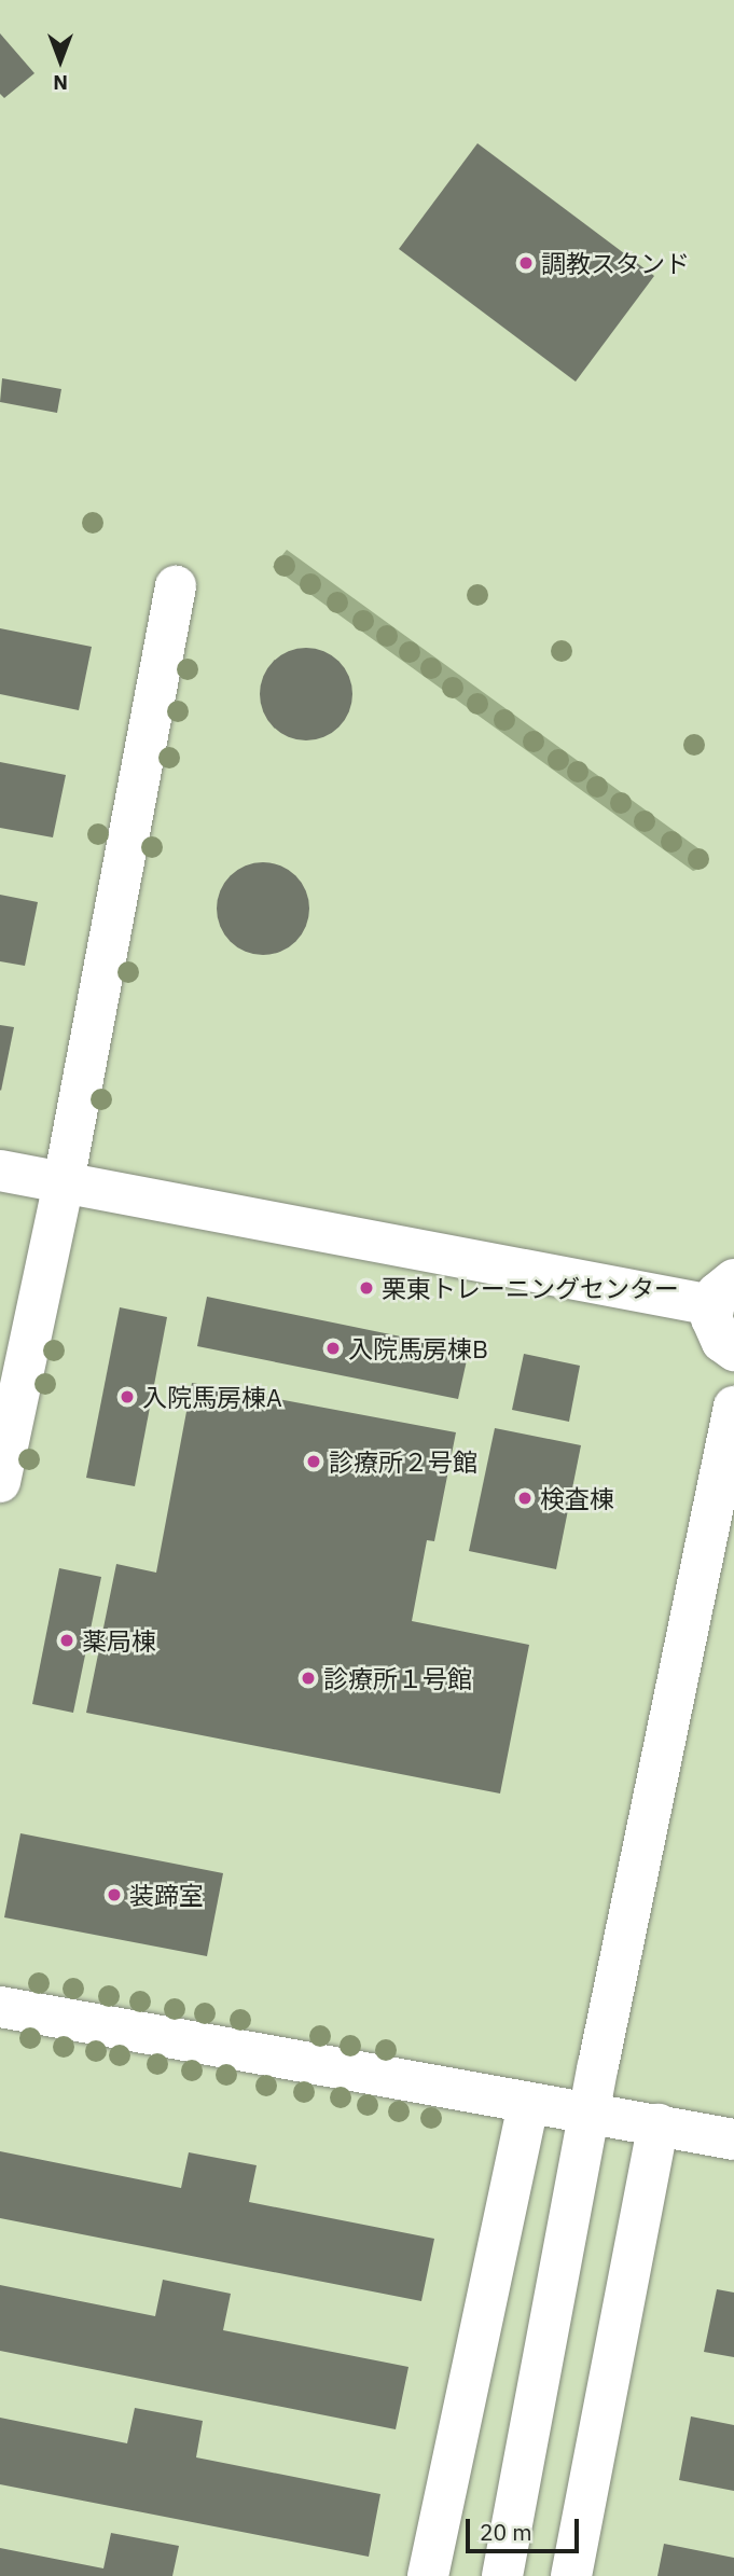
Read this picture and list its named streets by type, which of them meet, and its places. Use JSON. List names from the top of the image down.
{
  "places": [
    "調教スタンド",
    "栗東トレーニングセンター",
    "入院馬房棟B",
    "入院馬房棟A",
    "診療所２号館",
    "検査棟",
    "薬局棟",
    "診療所１号館",
    "装蹄室"
  ],
  "scale_bar": "20 m",
  "north": "bottom"
}
